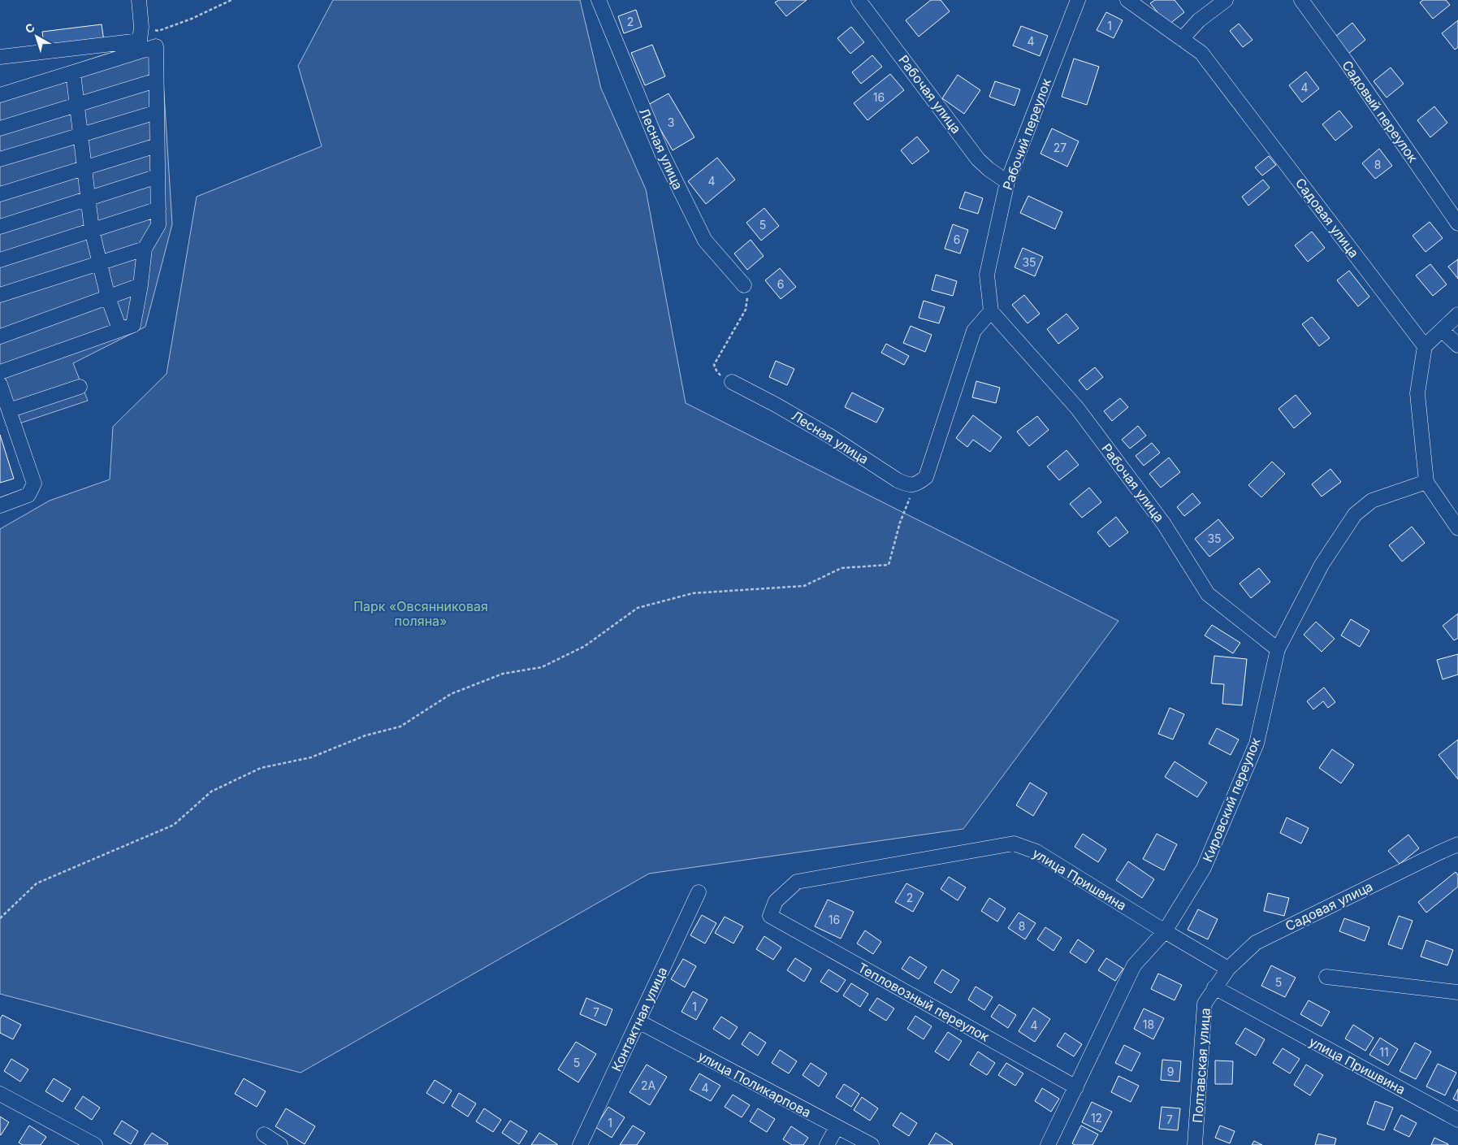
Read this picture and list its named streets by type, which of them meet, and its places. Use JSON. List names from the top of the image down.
{
  "streets": {
    "street": [
      "Рабочая улица",
      "Садовый переулок",
      "Рабочий переулок",
      "Лесная улица",
      "Садовая улица",
      "Кировский переулок",
      "улица Пришвина",
      "Тепловозный переулок",
      "Контактная улица",
      "Полтавская улица",
      "улица Поликарпова"
    ]
  },
  "crossings": [
    ["Рабочая улица", "Рабочий переулок"],
    ["Рабочая улица", "Кировский переулок"],
    ["Садовая улица", "улица Пришвина"],
    ["Садовая улица", "Полтавская улица"],
    ["Кировский переулок", "улица Пришвина"],
    ["Кировский переулок", "Тепловозный переулок"],
    ["улица Пришвина", "Тепловозный переулок"],
    ["улица Пришвина", "Полтавская улица"],
    ["Контактная улица", "улица Поликарпова"]
  ],
  "parks": ["Парк «Овсянниковая поляна»"],
  "house_numbers": [
    "2",
    "1",
    "4",
    "4",
    "16",
    "3",
    "27",
    "8",
    "4",
    "5",
    "6",
    "35",
    "6",
    "35",
    "2",
    "16",
    "8",
    "5",
    "1",
    "7",
    "18",
    "4",
    "11",
    "5",
    "9",
    "2А",
    "4",
    "12",
    "7",
    "1"
  ],
  "north": "top left"
}
